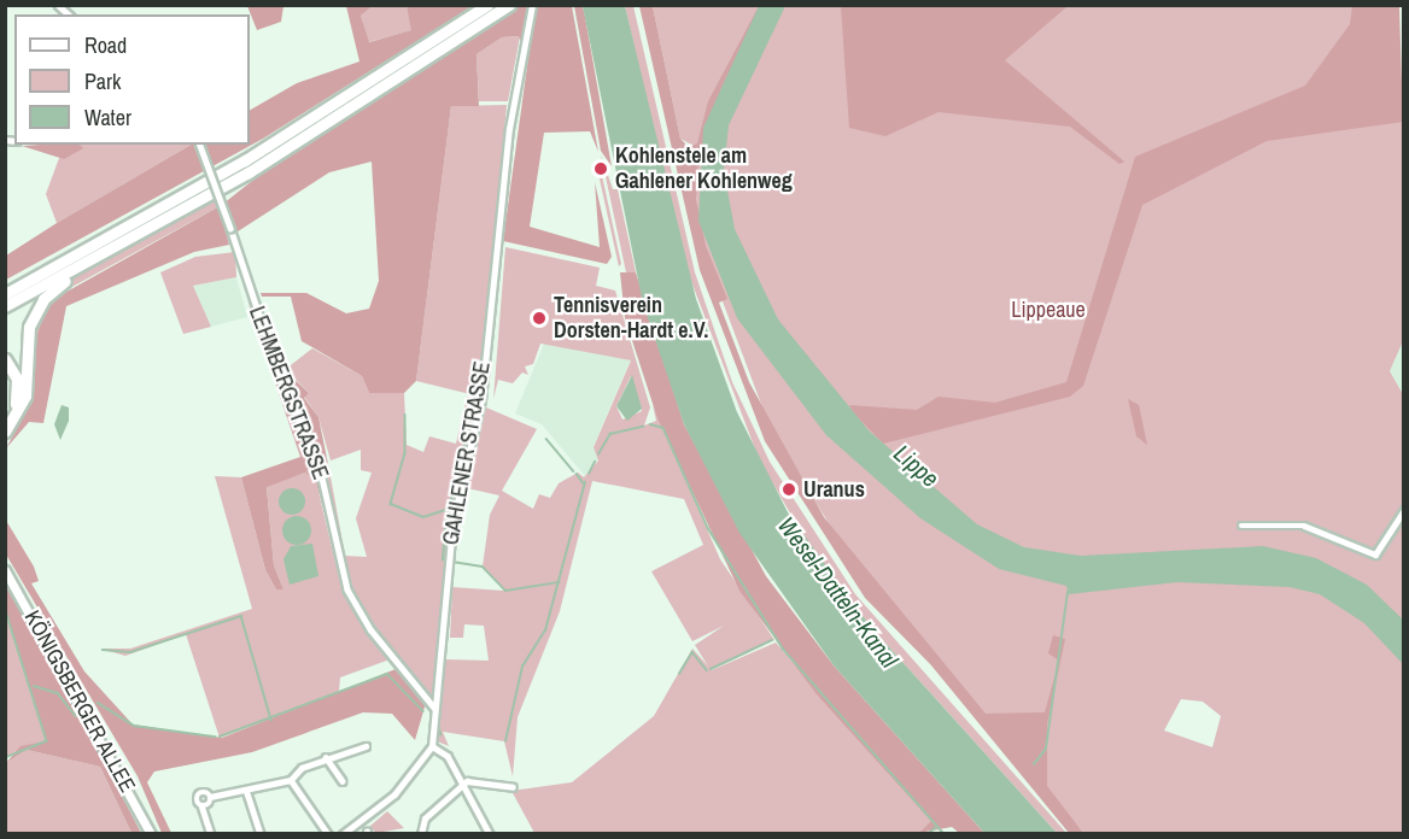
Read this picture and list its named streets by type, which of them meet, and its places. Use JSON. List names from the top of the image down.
{
  "streets": {
    "main road": ["KÖNIGSBERGER ALLEE"],
    "street": ["LEHMBERGSTRASSE", "GAHLENER STRASSE"]
  },
  "crossings": [
    ["LEHMBERGSTRASSE", "GAHLENER STRASSE"]
  ],
  "water": ["Lippe", "Wesel-Datteln-Kanal"],
  "parks": ["Lippeaue"],
  "places": ["Kohlenstele am Gahlener Kohlenweg", "Tennisverein Dorsten-Hardt e.V.", "Uranus"],
  "legend": ["Road", "Park", "Water"]
}
